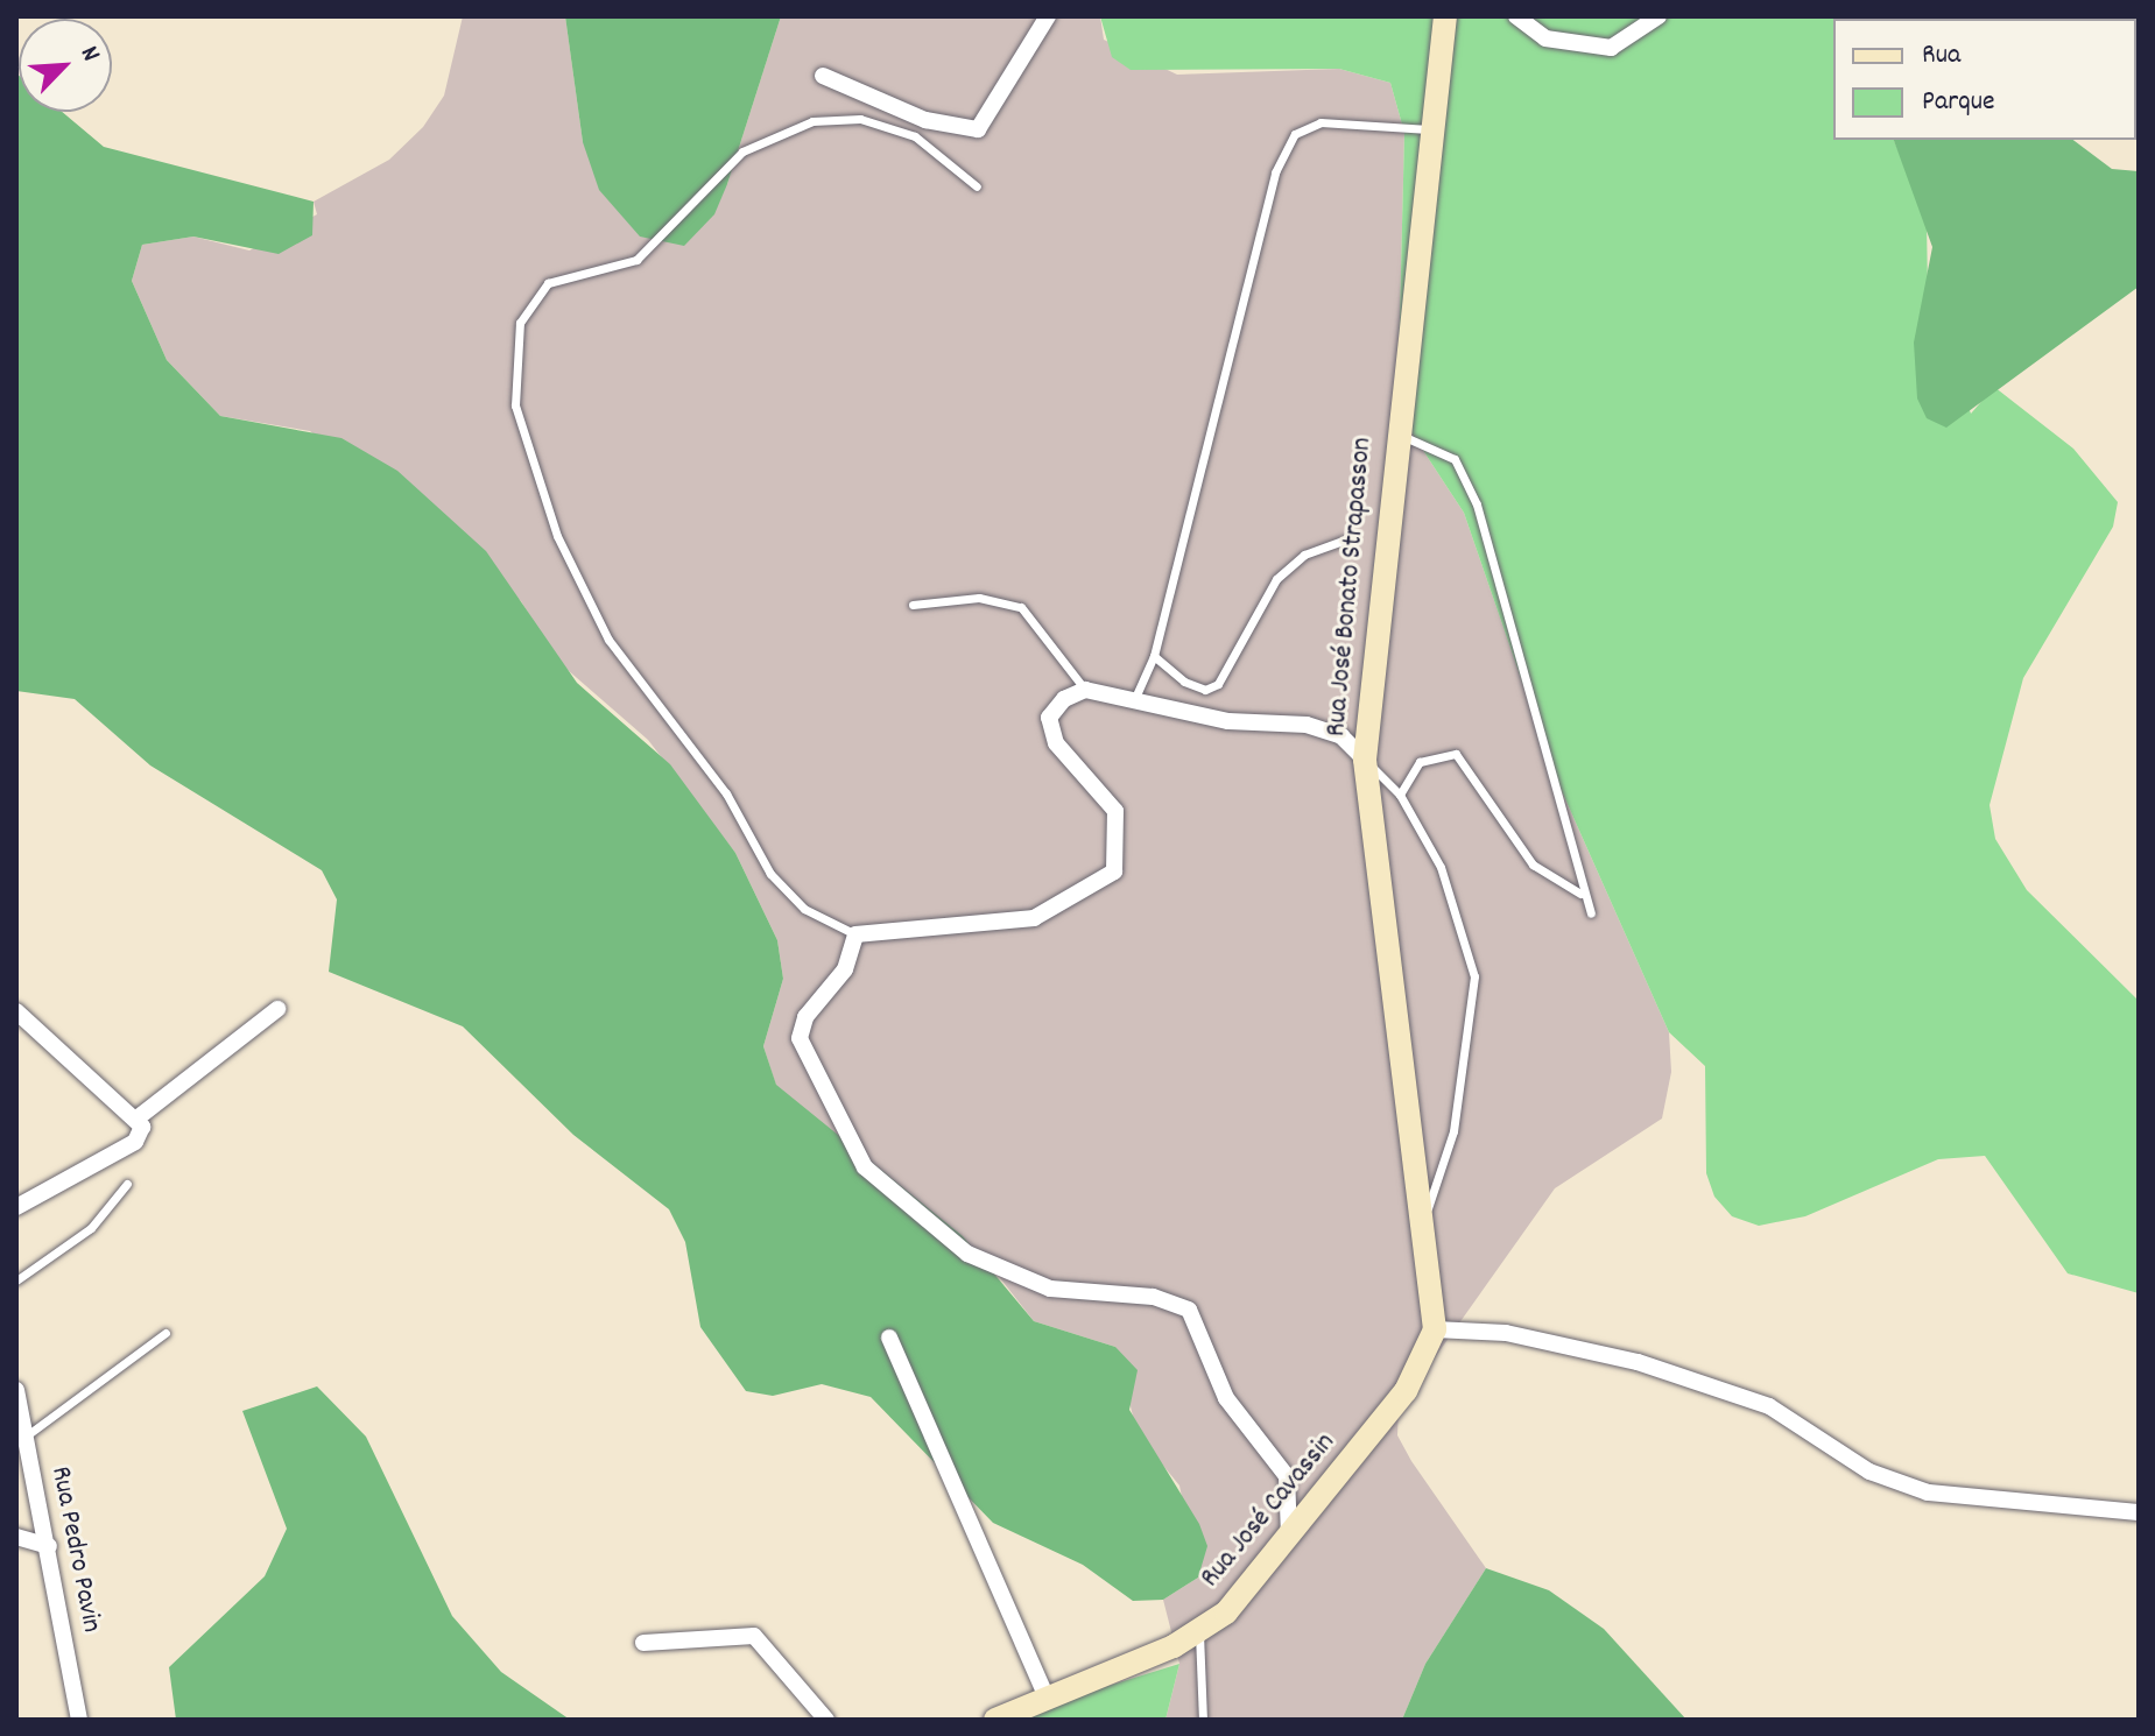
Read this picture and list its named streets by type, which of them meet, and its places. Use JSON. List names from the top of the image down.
{
  "streets": {
    "street": ["Rua José Bonato Strapasson", "Rua José Cavassin", "Rua Pedro Pavin"]
  },
  "crossings": [
    ["Rua José Bonato Strapasson", "Rua José Cavassin"]
  ],
  "legend": ["Rua", "Parque"],
  "north": "top right"
}
